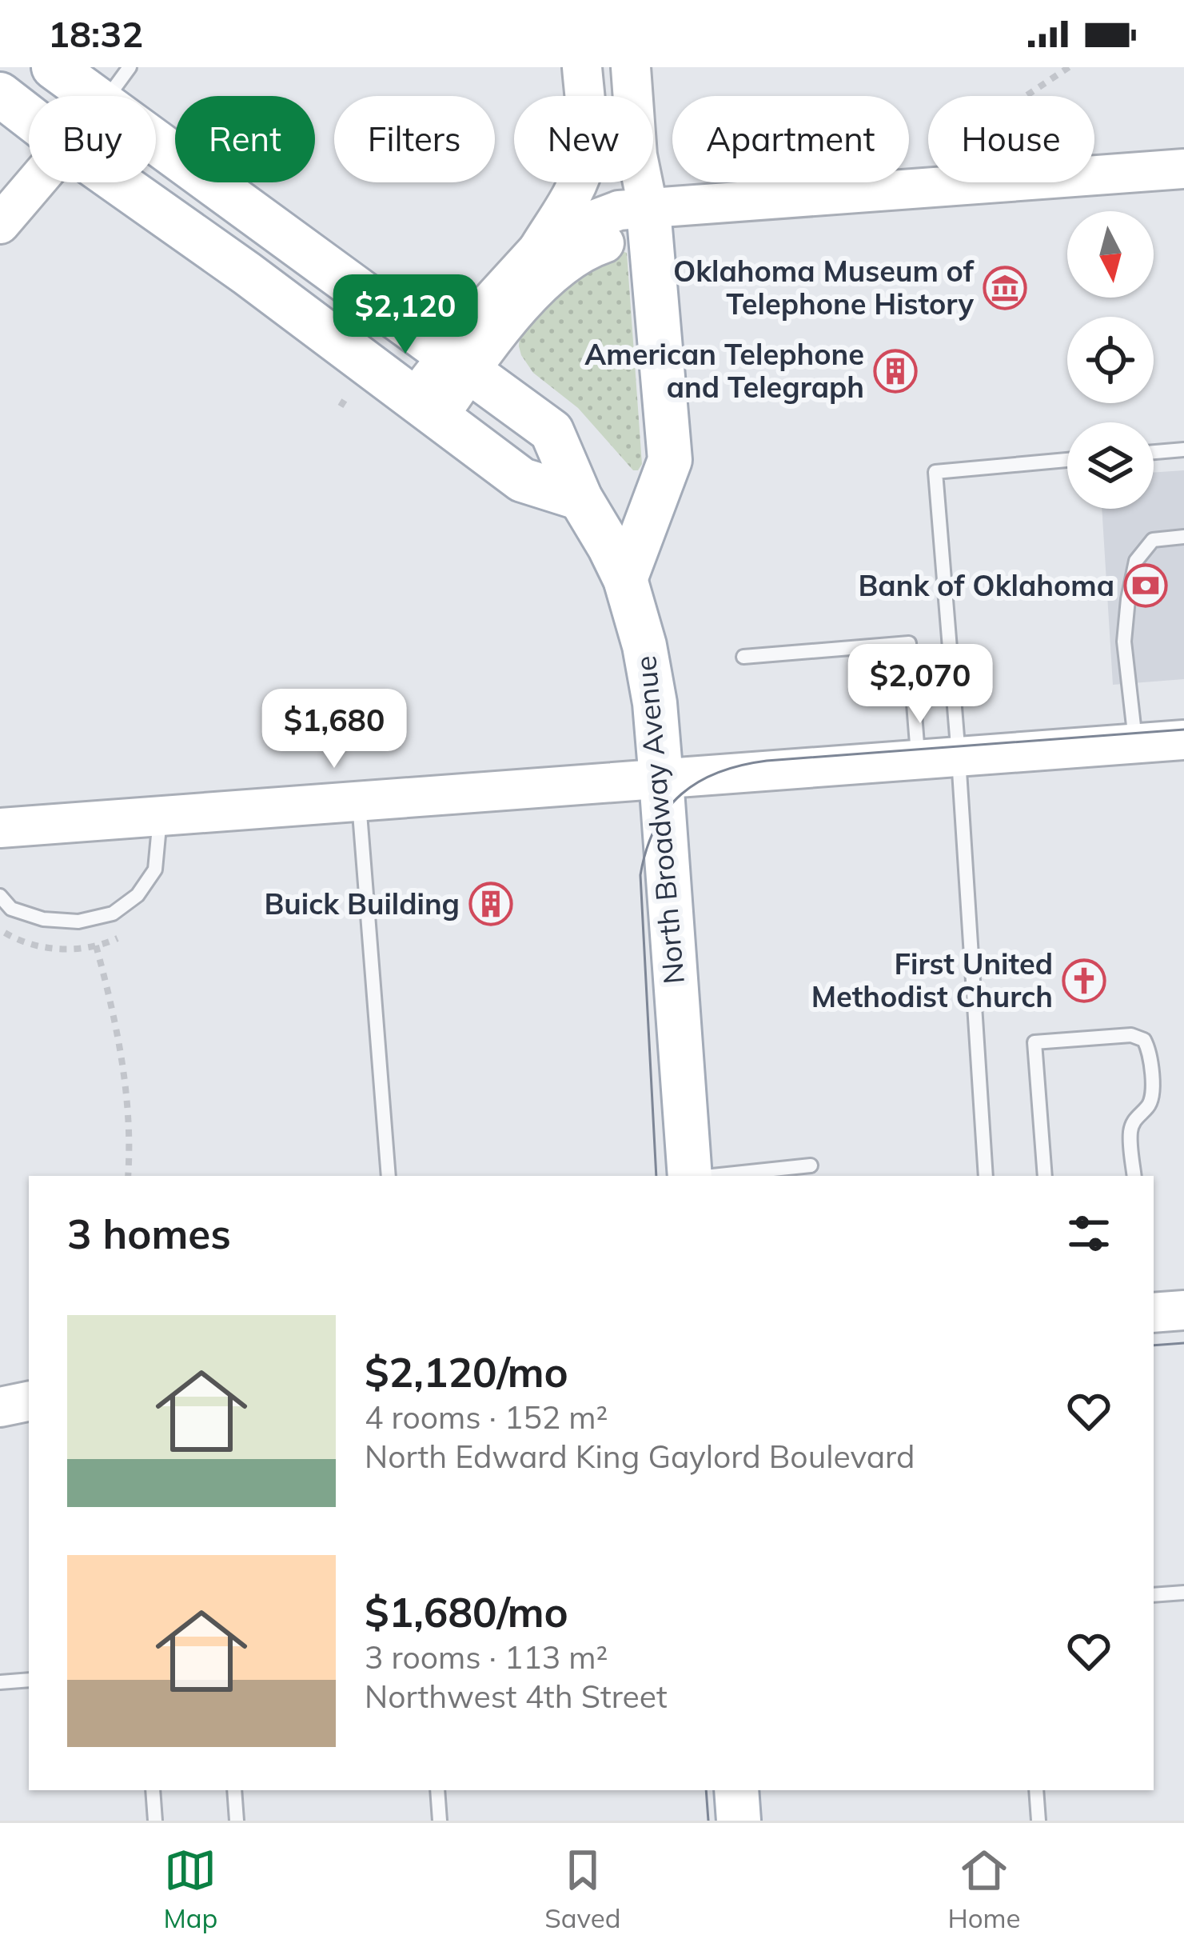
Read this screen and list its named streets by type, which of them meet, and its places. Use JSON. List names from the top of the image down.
{
  "streets": {
    "main road": ["North Broadway Avenue"]
  },
  "places": {
    "museum": ["Oklahoma Museum of Telephone History"],
    "building": ["American Telephone and Telegraph", "Buick Building"],
    "bank": ["Bank of Oklahoma"],
    "church": ["First United Methodist Church"]
  },
  "north": "bottom",
  "page": {
    "status": "18:32",
    "chip": [
      "Buy",
      "Rent",
      "Filters",
      "New",
      "Apartment",
      "House"
    ],
    "price": ["$2,120", "$2,070", "$1,680"],
    "heading": "3 homes",
    "list": [
      {
        "name": "$2,120/mo",
        "note": "4 rooms · 152 m² · North Edward King Gaylord Boulevard"
      },
      {
        "name": "$1,680/mo",
        "note": "3 rooms · 113 m² · Northwest 4th Street"
      }
    ],
    "tabs": ["Map", "Saved", "Home"]
  }
}
